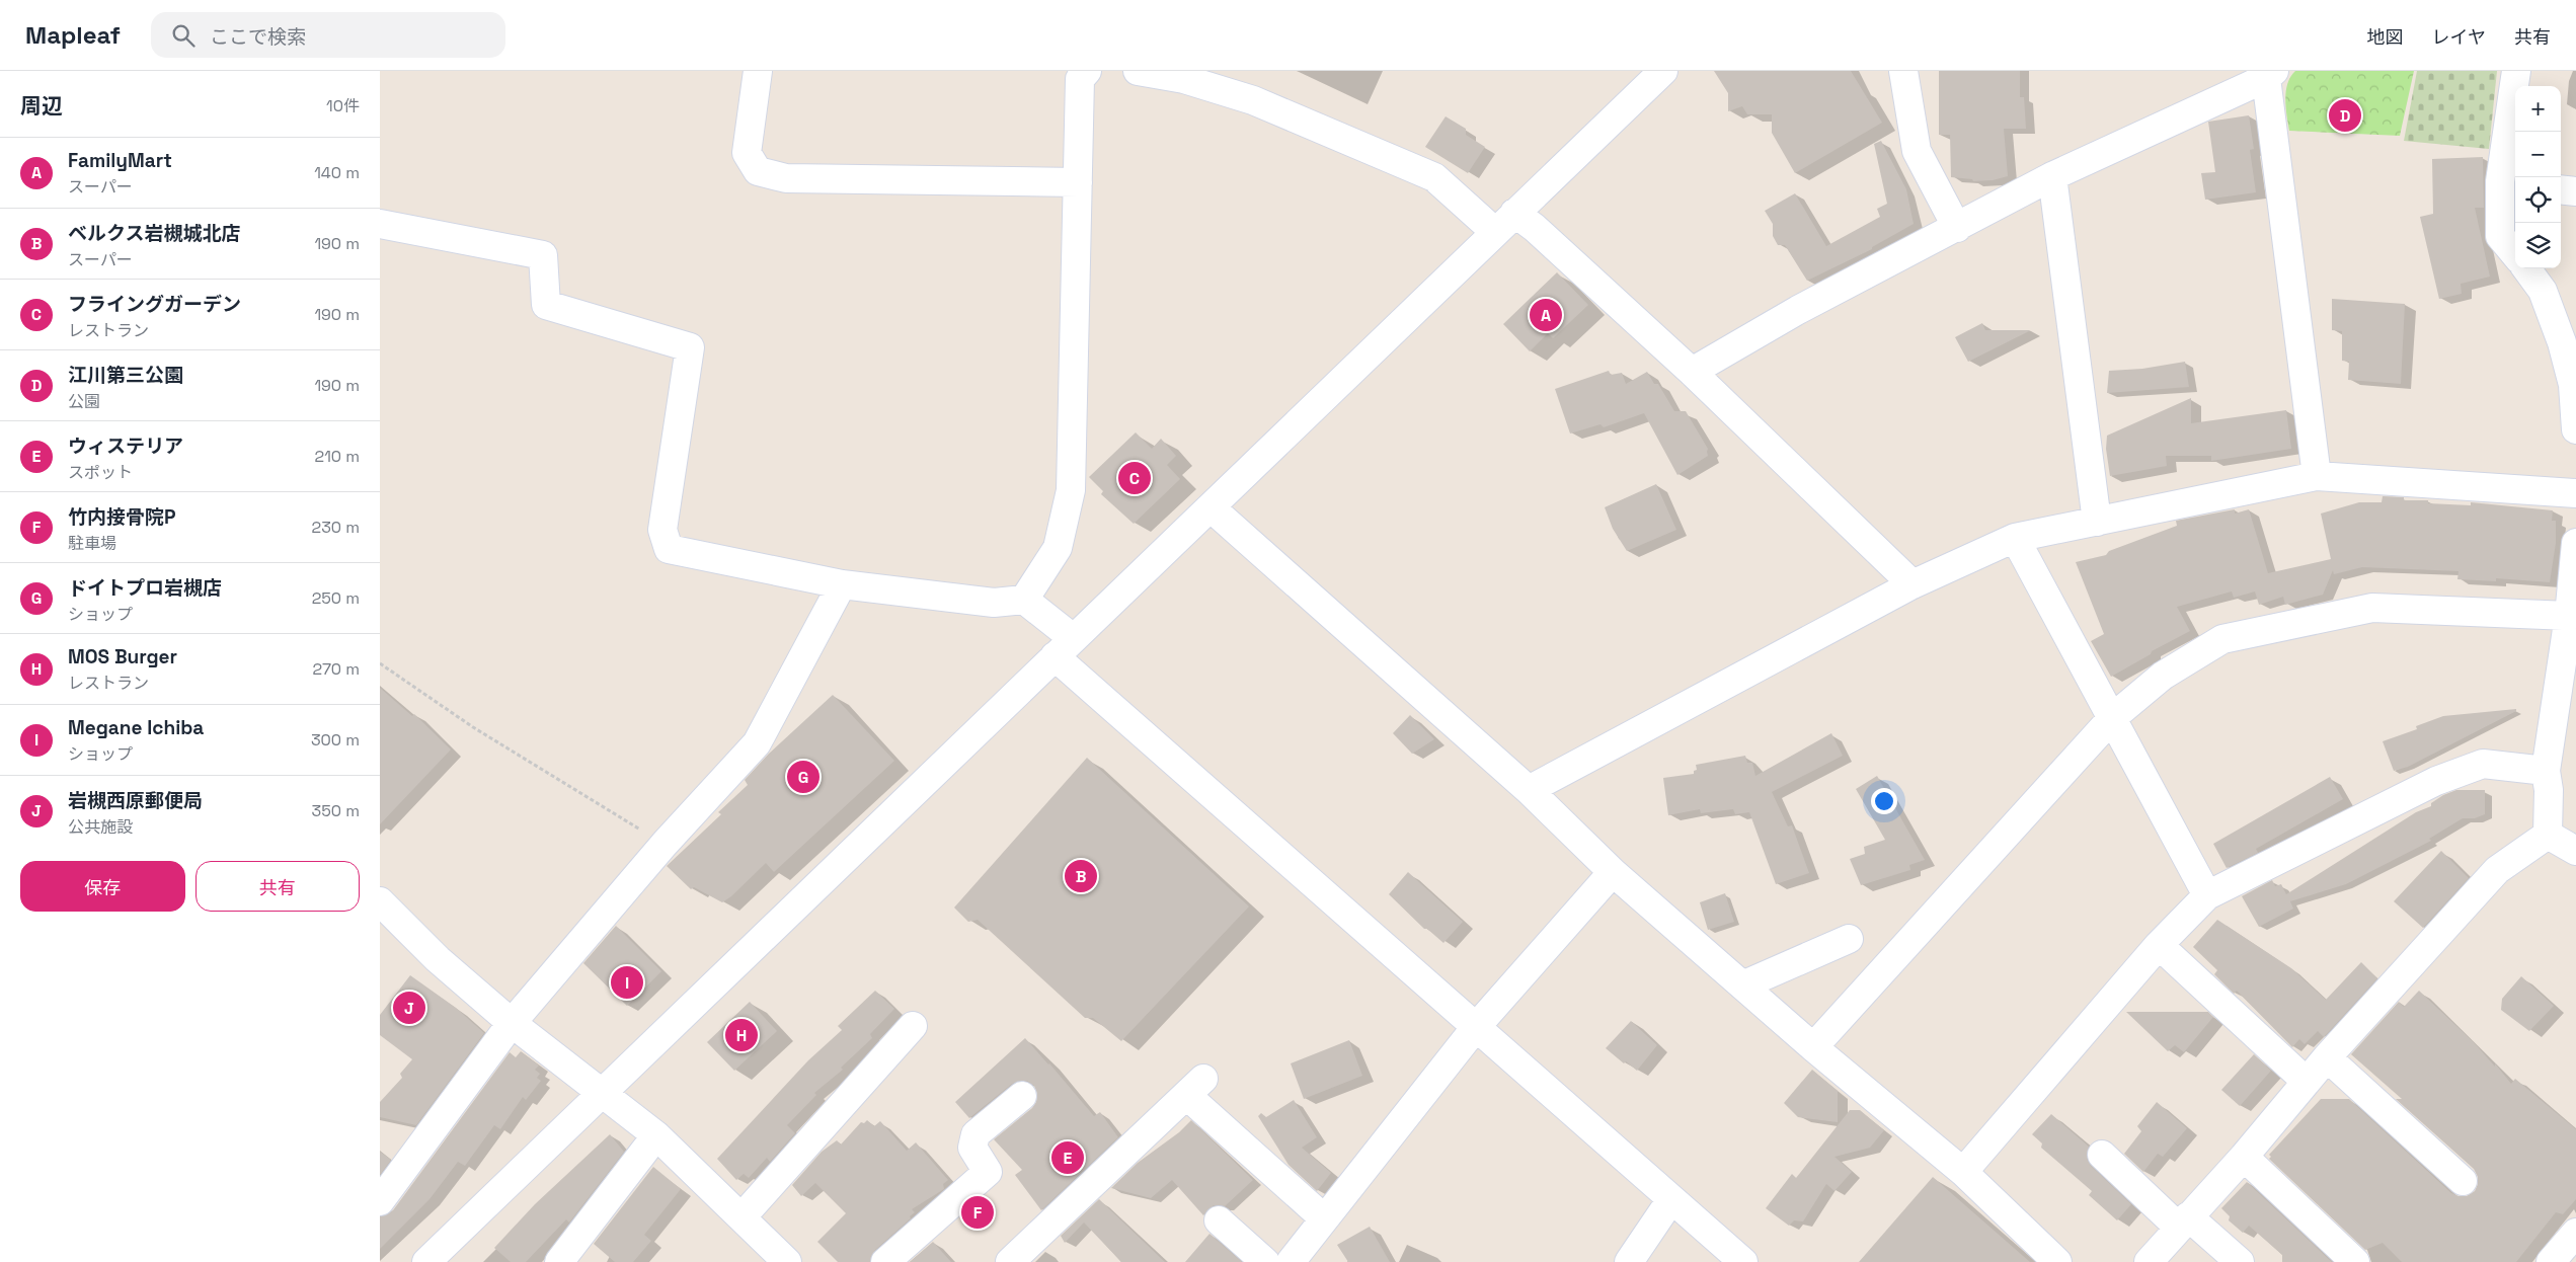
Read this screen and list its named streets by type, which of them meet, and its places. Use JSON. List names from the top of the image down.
{
  "page": {
    "header": "Mapleaf",
    "search": "ここで検索",
    "nav": ["地図", "レイヤ", "共有"],
    "heading": ["周辺", "10件"],
    "map_buttons": ["+", "−"],
    "pins": [
      "D",
      "A",
      "C",
      "G",
      "B",
      "I",
      "J",
      "H",
      "E",
      "F"
    ],
    "list": [
      {
        "mark": "A",
        "name": "FamilyMart",
        "note": "スーパー",
        "value": "140 m"
      },
      {
        "mark": "B",
        "name": "ベルクス岩槻城北店",
        "note": "スーパー",
        "value": "190 m"
      },
      {
        "mark": "C",
        "name": "フライングガーデン",
        "note": "レストラン",
        "value": "190 m"
      },
      {
        "mark": "D",
        "name": "江川第三公園",
        "note": "公園",
        "value": "190 m"
      },
      {
        "mark": "E",
        "name": "ウィステリア",
        "note": "スポット",
        "value": "210 m"
      },
      {
        "mark": "F",
        "name": "竹内接骨院P",
        "note": "駐車場",
        "value": "230 m"
      },
      {
        "mark": "G",
        "name": "ドイトプロ岩槻店",
        "note": "ショップ",
        "value": "250 m"
      },
      {
        "mark": "H",
        "name": "MOS Burger",
        "note": "レストラン",
        "value": "270 m"
      },
      {
        "mark": "I",
        "name": "Megane Ichiba",
        "note": "ショップ",
        "value": "300 m"
      },
      {
        "mark": "J",
        "name": "岩槻西原郵便局",
        "note": "公共施設",
        "value": "350 m"
      }
    ],
    "buttons": ["保存", "共有"]
  }
}
